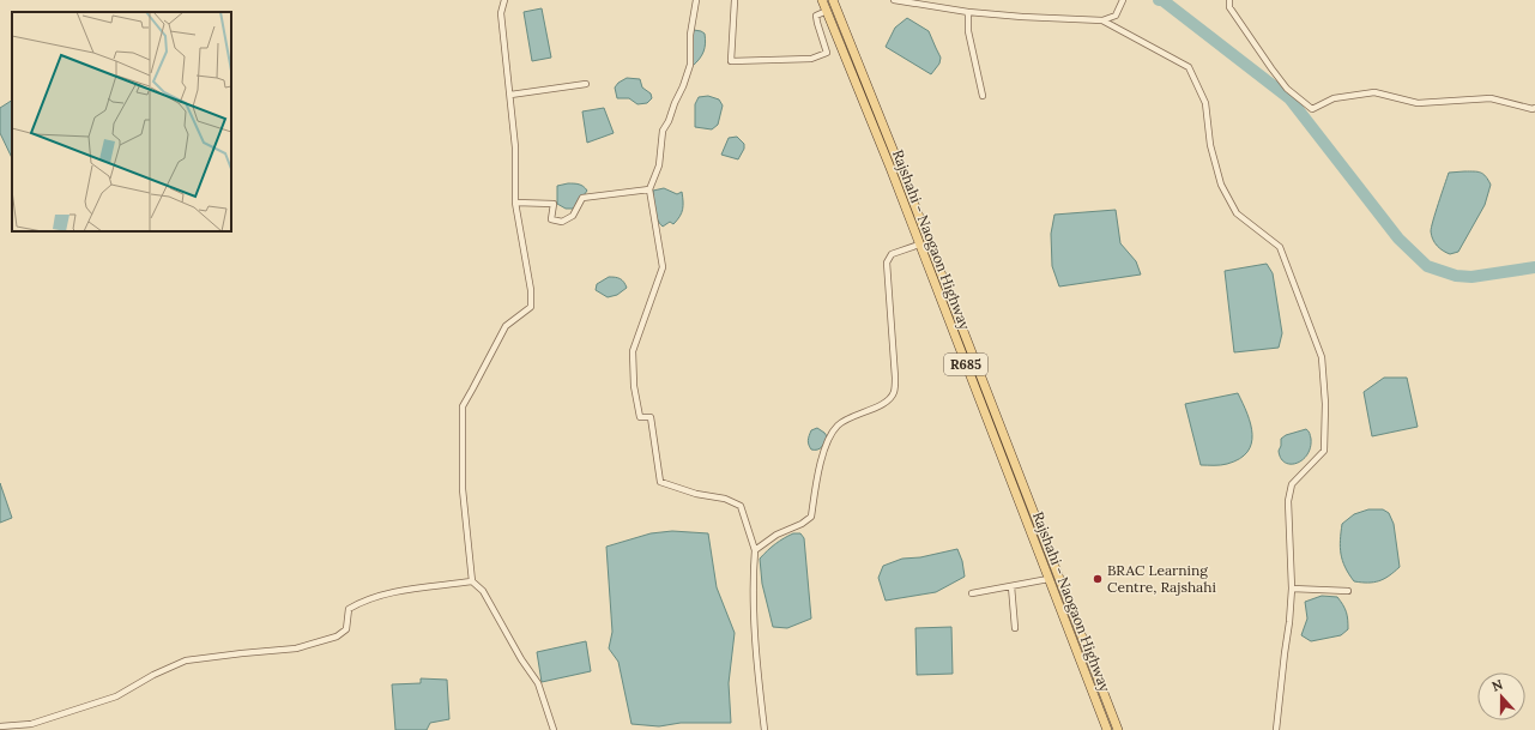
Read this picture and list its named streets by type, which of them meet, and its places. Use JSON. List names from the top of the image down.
{
  "streets": {
    "main road": ["Rajshahi - Naogaon Highway", "R685"]
  },
  "places": ["BRAC Learning Centre, Rajshahi"],
  "north": "top"
}
